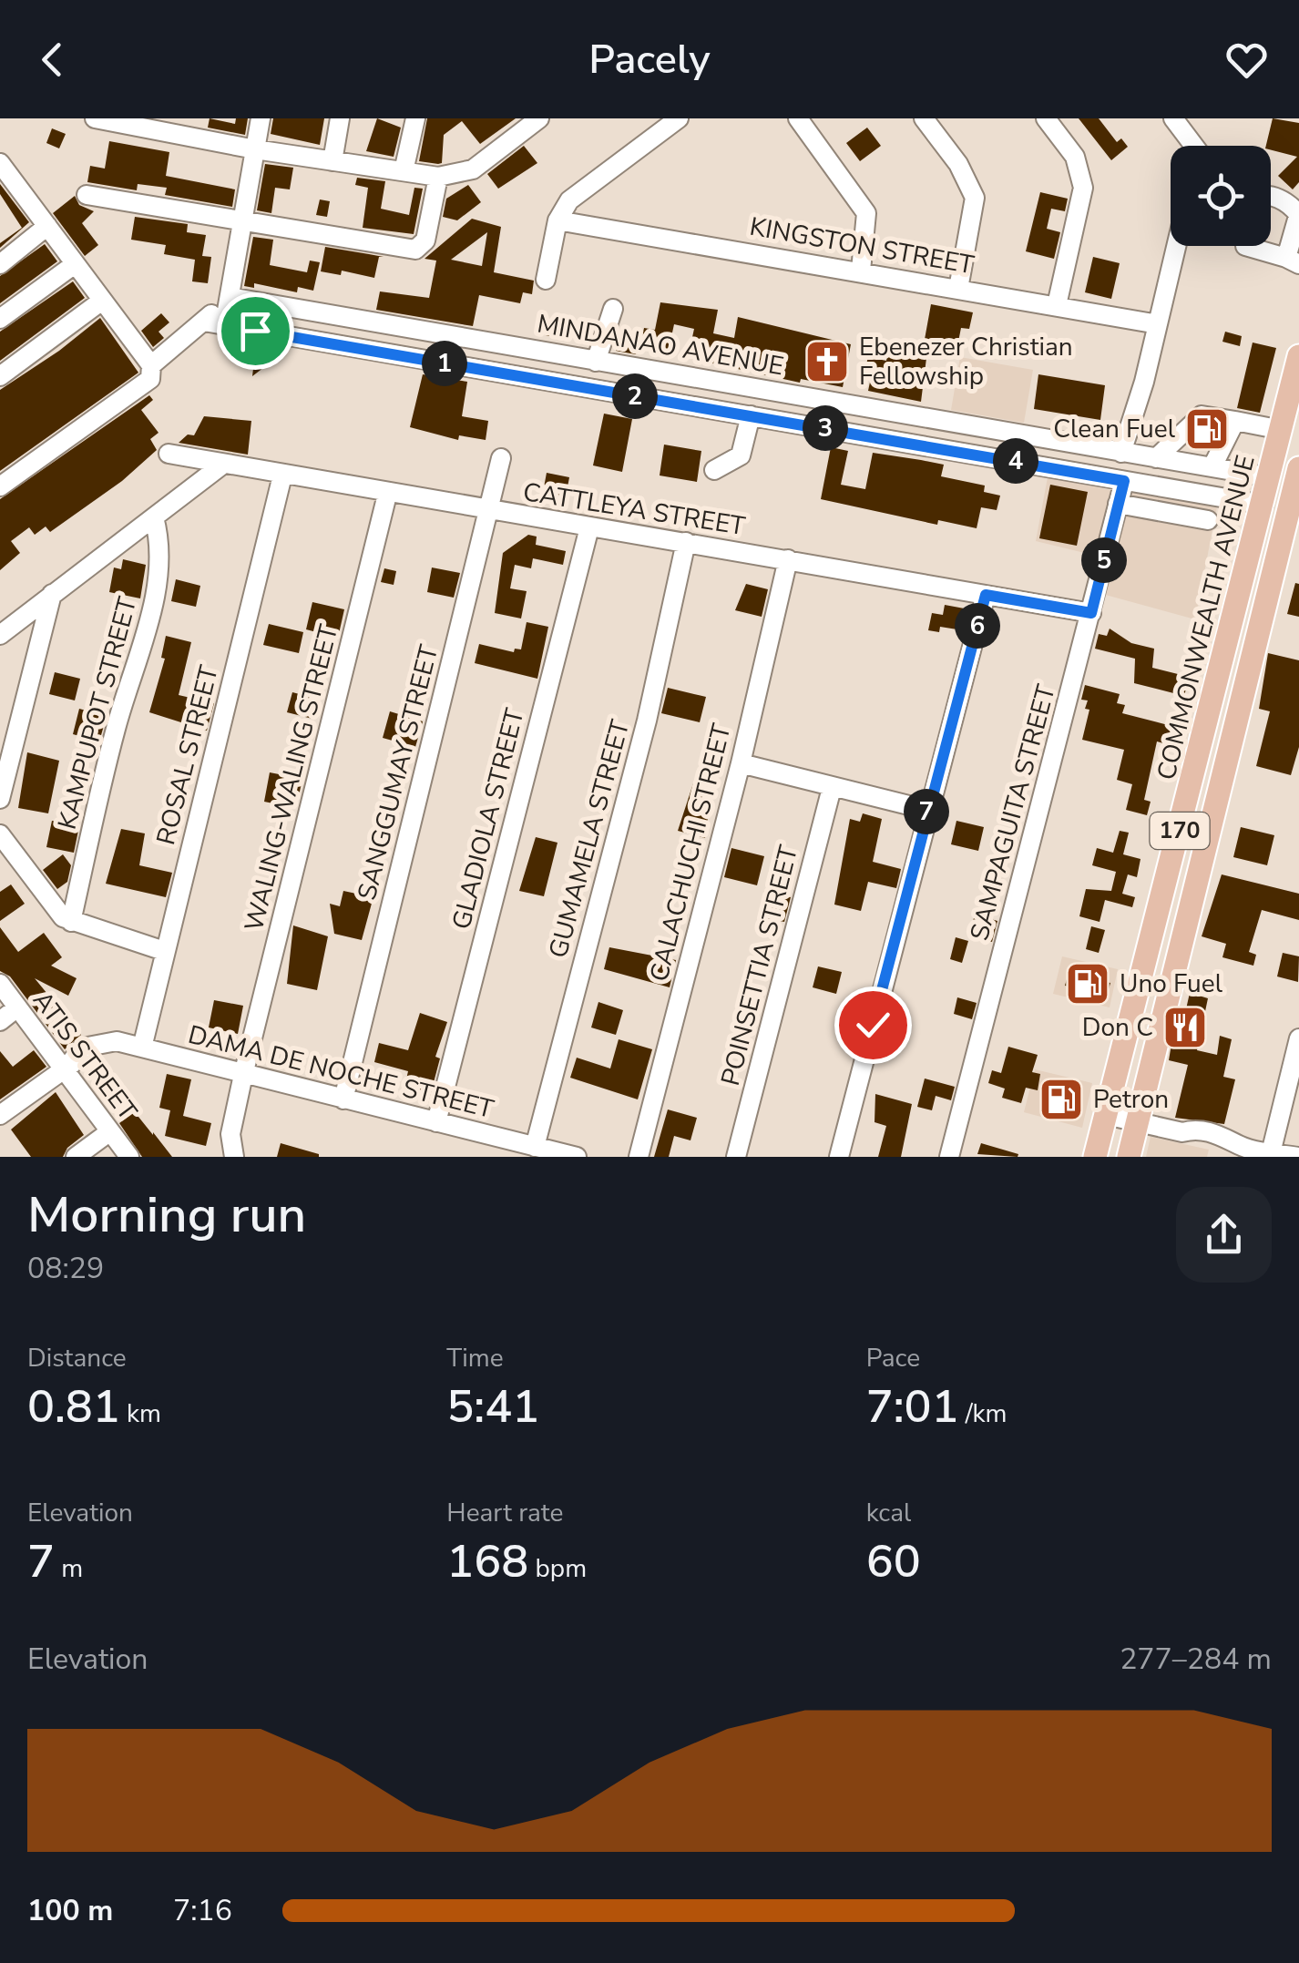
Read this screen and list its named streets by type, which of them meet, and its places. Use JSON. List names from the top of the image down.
{
  "streets": {
    "main road": ["MINDANAO AVENUE", "COMMONWEALTH AVENUE", "170"],
    "street": [
      "KINGSTON STREET",
      "CATTLEYA STREET",
      "KAMPUPOT STREET",
      "ROSAL STREET",
      "SANGGUMAY STREET",
      "WALING-WALING STREET",
      "SAMPAGUITA STREET",
      "GLADIOLA STREET",
      "GUMAMELA STREET",
      "CALACHUCHI STREET",
      "POINSETTIA STREET",
      "ATIS STREET",
      "DAMA DE NOCHE STREET"
    ]
  },
  "crossings": [
    ["MINDANAO AVENUE", "COMMONWEALTH AVENUE"],
    ["MINDANAO AVENUE", "170"],
    ["CATTLEYA STREET", "ROSAL STREET"],
    ["CATTLEYA STREET", "SANGGUMAY STREET"],
    ["CATTLEYA STREET", "WALING-WALING STREET"],
    ["CATTLEYA STREET", "SAMPAGUITA STREET"],
    ["CATTLEYA STREET", "GLADIOLA STREET"],
    ["CATTLEYA STREET", "GUMAMELA STREET"],
    ["CATTLEYA STREET", "CALACHUCHI STREET"],
    ["ROSAL STREET", "DAMA DE NOCHE STREET"],
    ["SANGGUMAY STREET", "DAMA DE NOCHE STREET"],
    ["WALING-WALING STREET", "DAMA DE NOCHE STREET"],
    ["GLADIOLA STREET", "DAMA DE NOCHE STREET"],
    ["GUMAMELA STREET", "DAMA DE NOCHE STREET"],
    ["ATIS STREET", "DAMA DE NOCHE STREET"]
  ],
  "places": {
    "church": ["Ebenezer Christian Fellowship"],
    "fuel station": ["Clean Fuel", "Uno Fuel", "Petron"],
    "restaurant": ["Don C"]
  },
  "page": {
    "header": "Pacely",
    "pins": [
      "1",
      "2",
      "3",
      "4",
      "5",
      "6",
      "7"
    ],
    "heading": ["Morning run", "08:29"],
    "stats": [
      ["Distance", "0.81 km"],
      ["Time", "5:41"],
      ["Pace", "7:01 /km"],
      ["Elevation", "7 m"],
      ["Heart rate", "168 bpm"],
      ["kcal", "60"]
    ],
    "chart": ["Elevation", "277–284 m"],
    "list": [
      {
        "name": "100 m",
        "note": "7:16"
      }
    ]
  }
}
